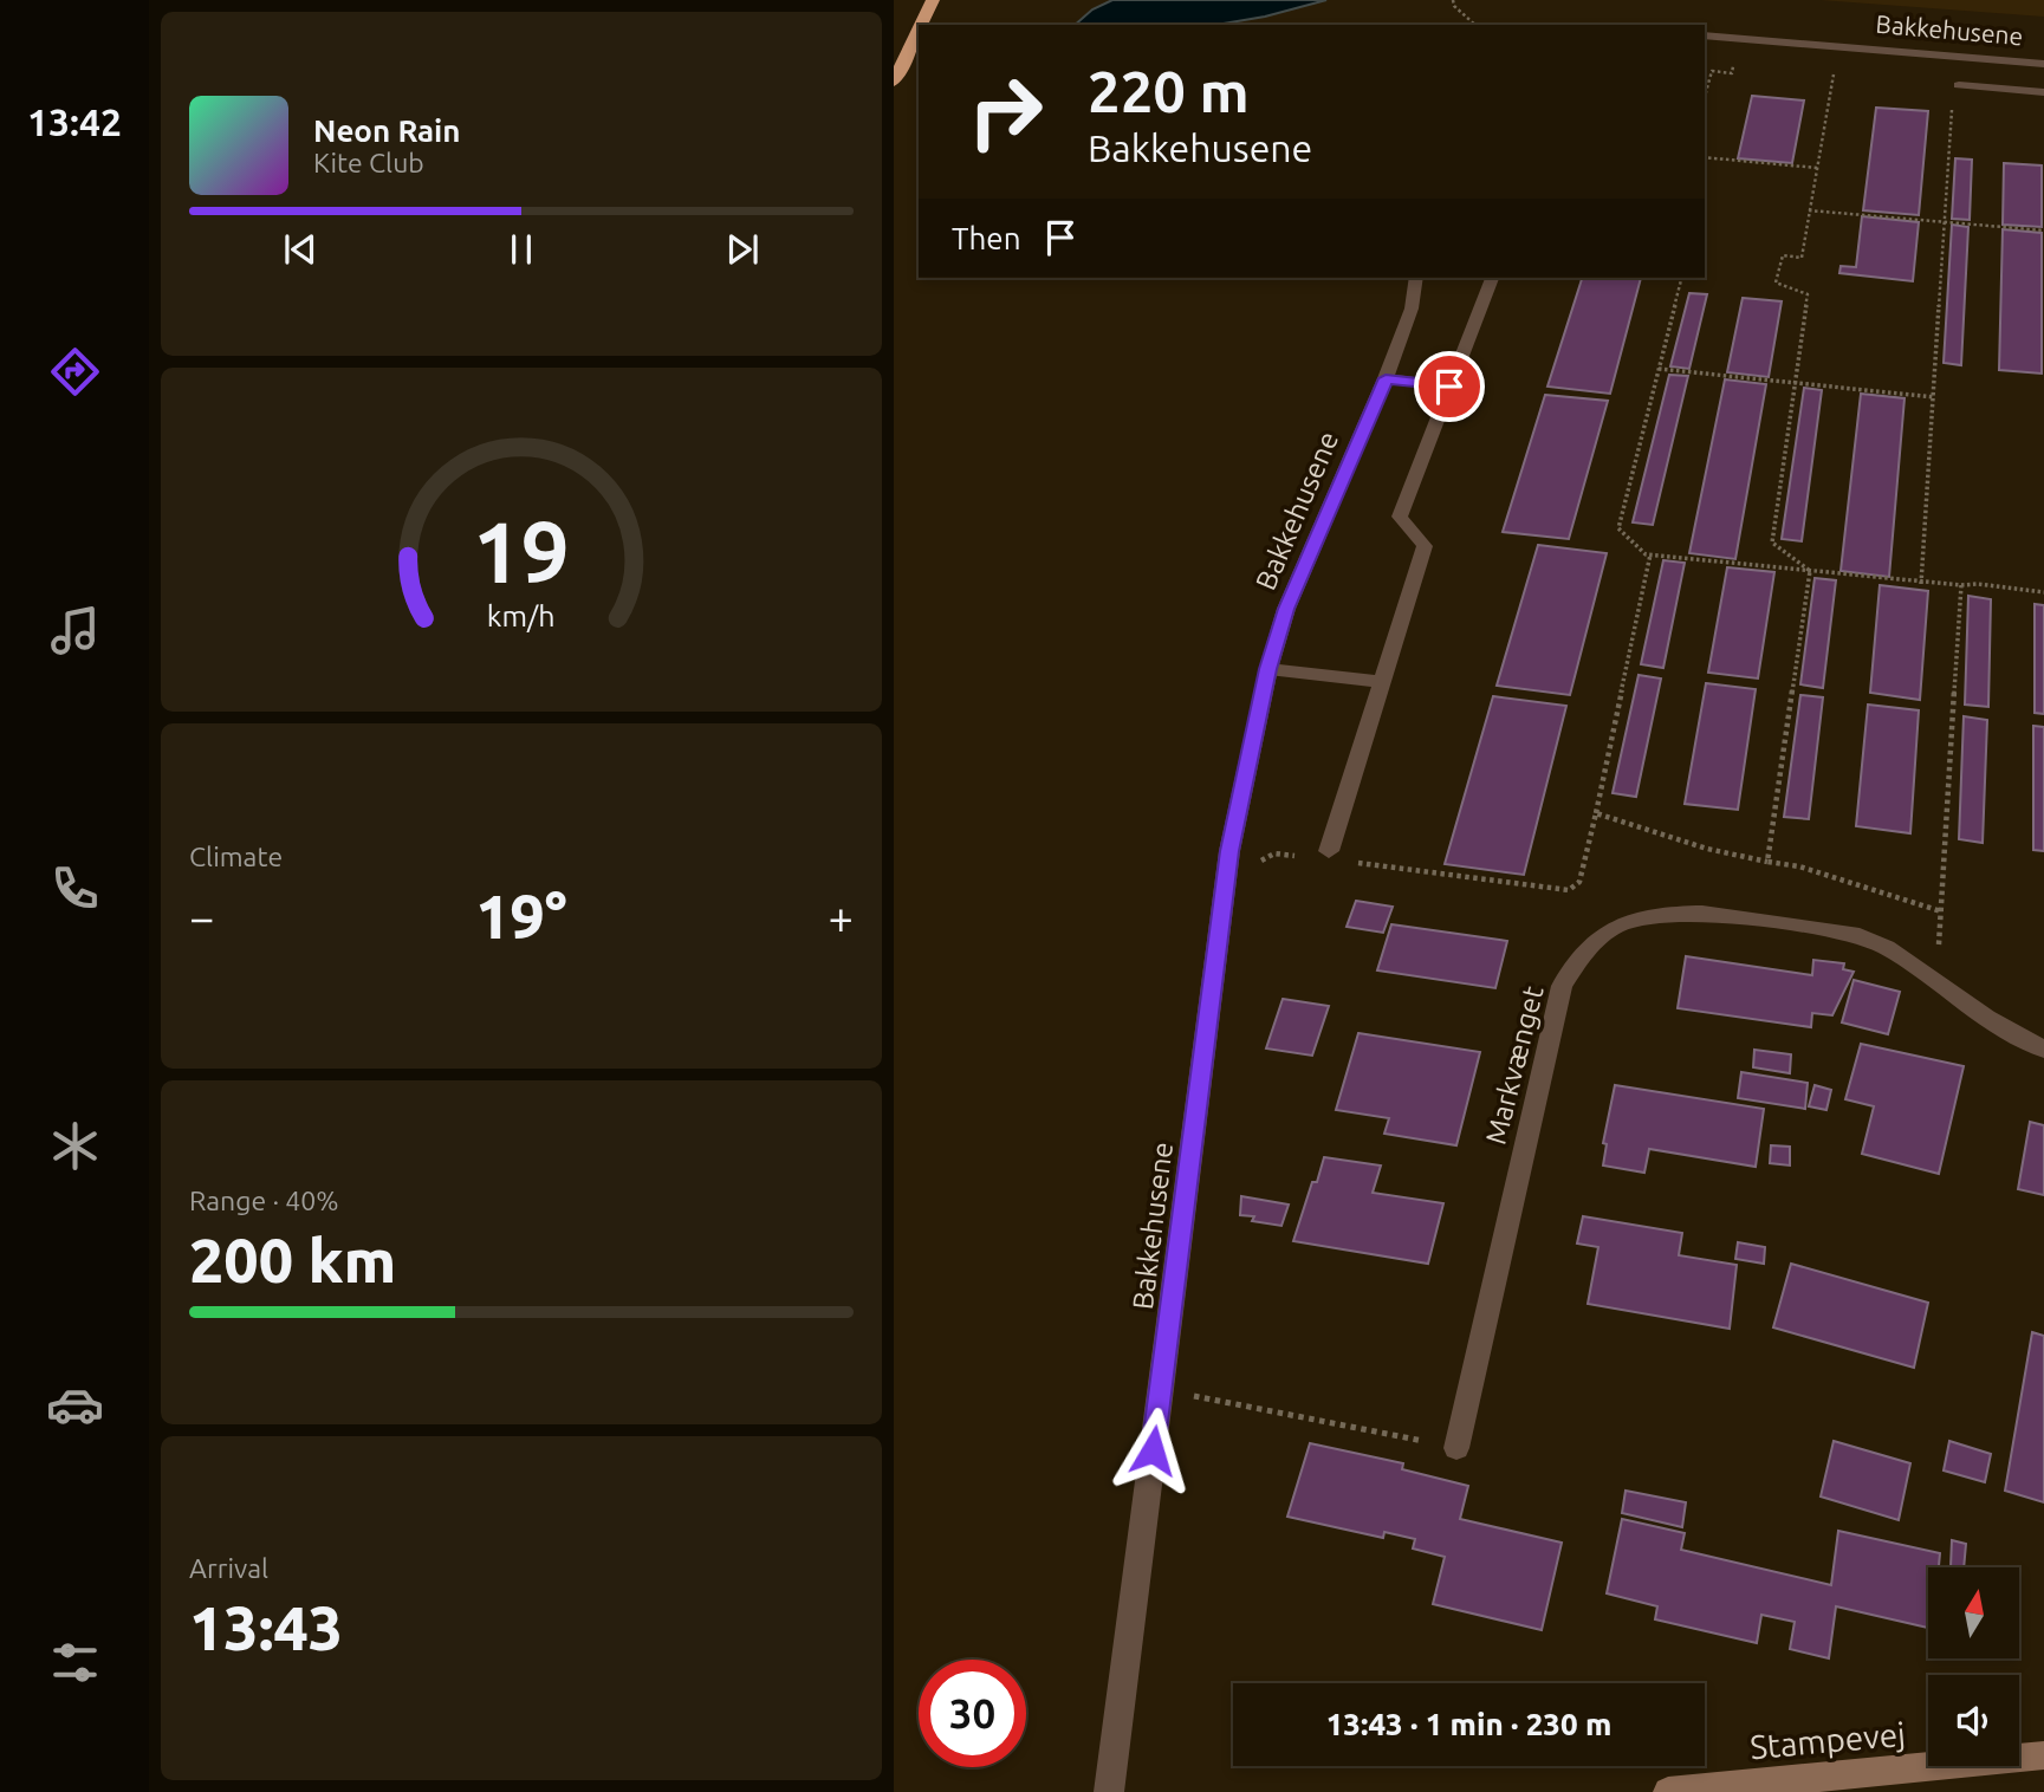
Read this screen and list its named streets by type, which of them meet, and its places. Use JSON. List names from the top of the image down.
{
  "streets": {
    "street": ["Bakkehusene", "Markvænget", "Stampevej"]
  },
  "north": "top",
  "page": {
    "tabs": "13:42",
    "turn": ["220 m", "Bakkehusene"],
    "song": ["Neon Rain", "Kite Club"],
    "then": "Then",
    "tile": [
      "Climate",
      ["Range · 40%", "200 km"],
      ["Arrival", "13:43"]
    ],
    "heat": ["−", "19°", "+"],
    "limit": "30",
    "trip": "13:43 · 1 min · 230 m",
    "gauge": ["19", "km/h"]
  }
}
